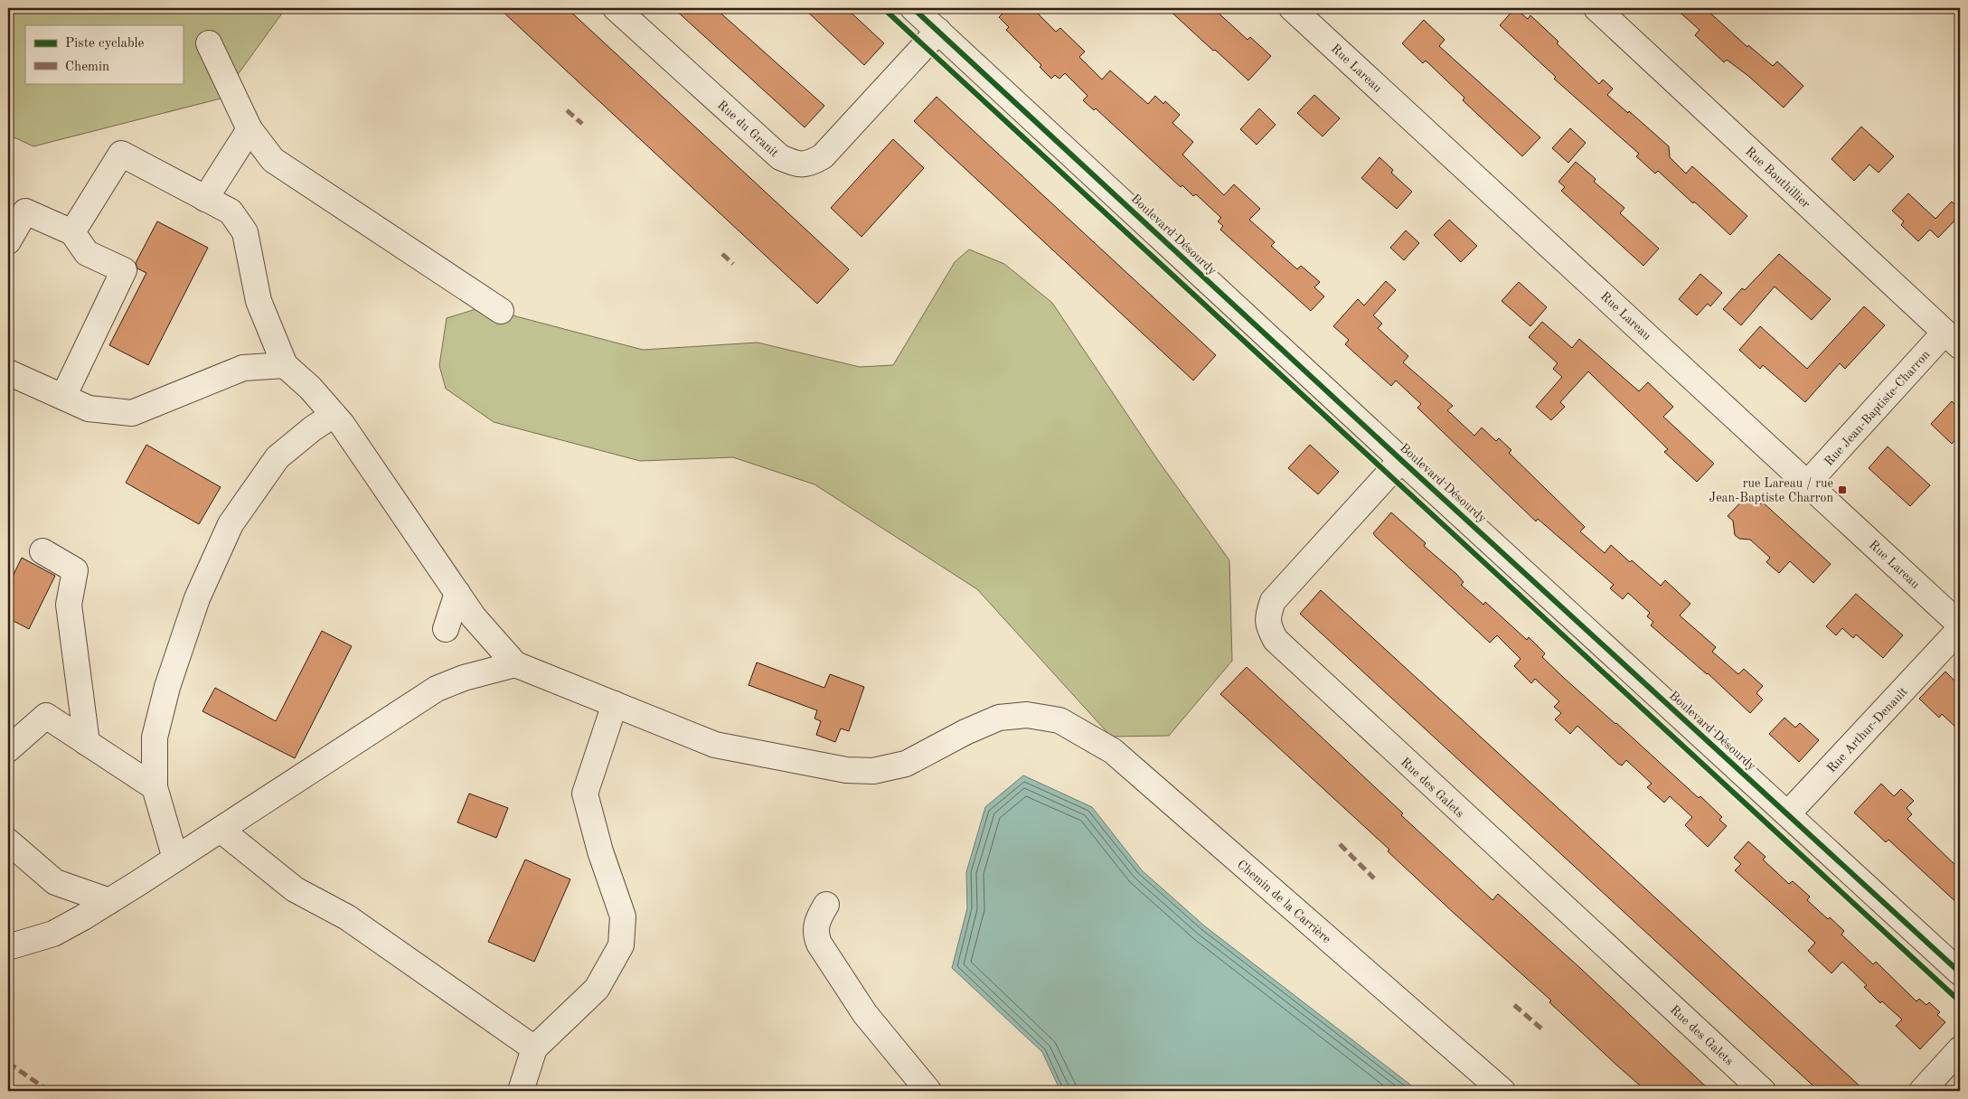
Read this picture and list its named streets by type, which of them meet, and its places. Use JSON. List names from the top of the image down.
{
  "streets": {
    "street": [
      "Rue Lareau",
      "Rue du Granit",
      "Rue Bouthillier",
      "Boulevard Désourdy",
      "Rue Jean-Baptiste-Charron",
      "Rue Arthur-Denault",
      "Rue des Galets",
      "Chemin de la Carrière"
    ]
  },
  "crossings": [
    ["Rue Lareau", "Rue Jean-Baptiste-Charron"],
    ["Rue du Granit", "Boulevard Désourdy"],
    ["Rue Bouthillier", "Rue Jean-Baptiste-Charron"],
    ["Boulevard Désourdy", "Rue Arthur-Denault"],
    ["Boulevard Désourdy", "Rue des Galets"]
  ],
  "places": {
    "transit": ["rue Lareau / rue Jean-Baptiste Charron"]
  },
  "legend": ["Piste cyclable", "Chemin"]
}
